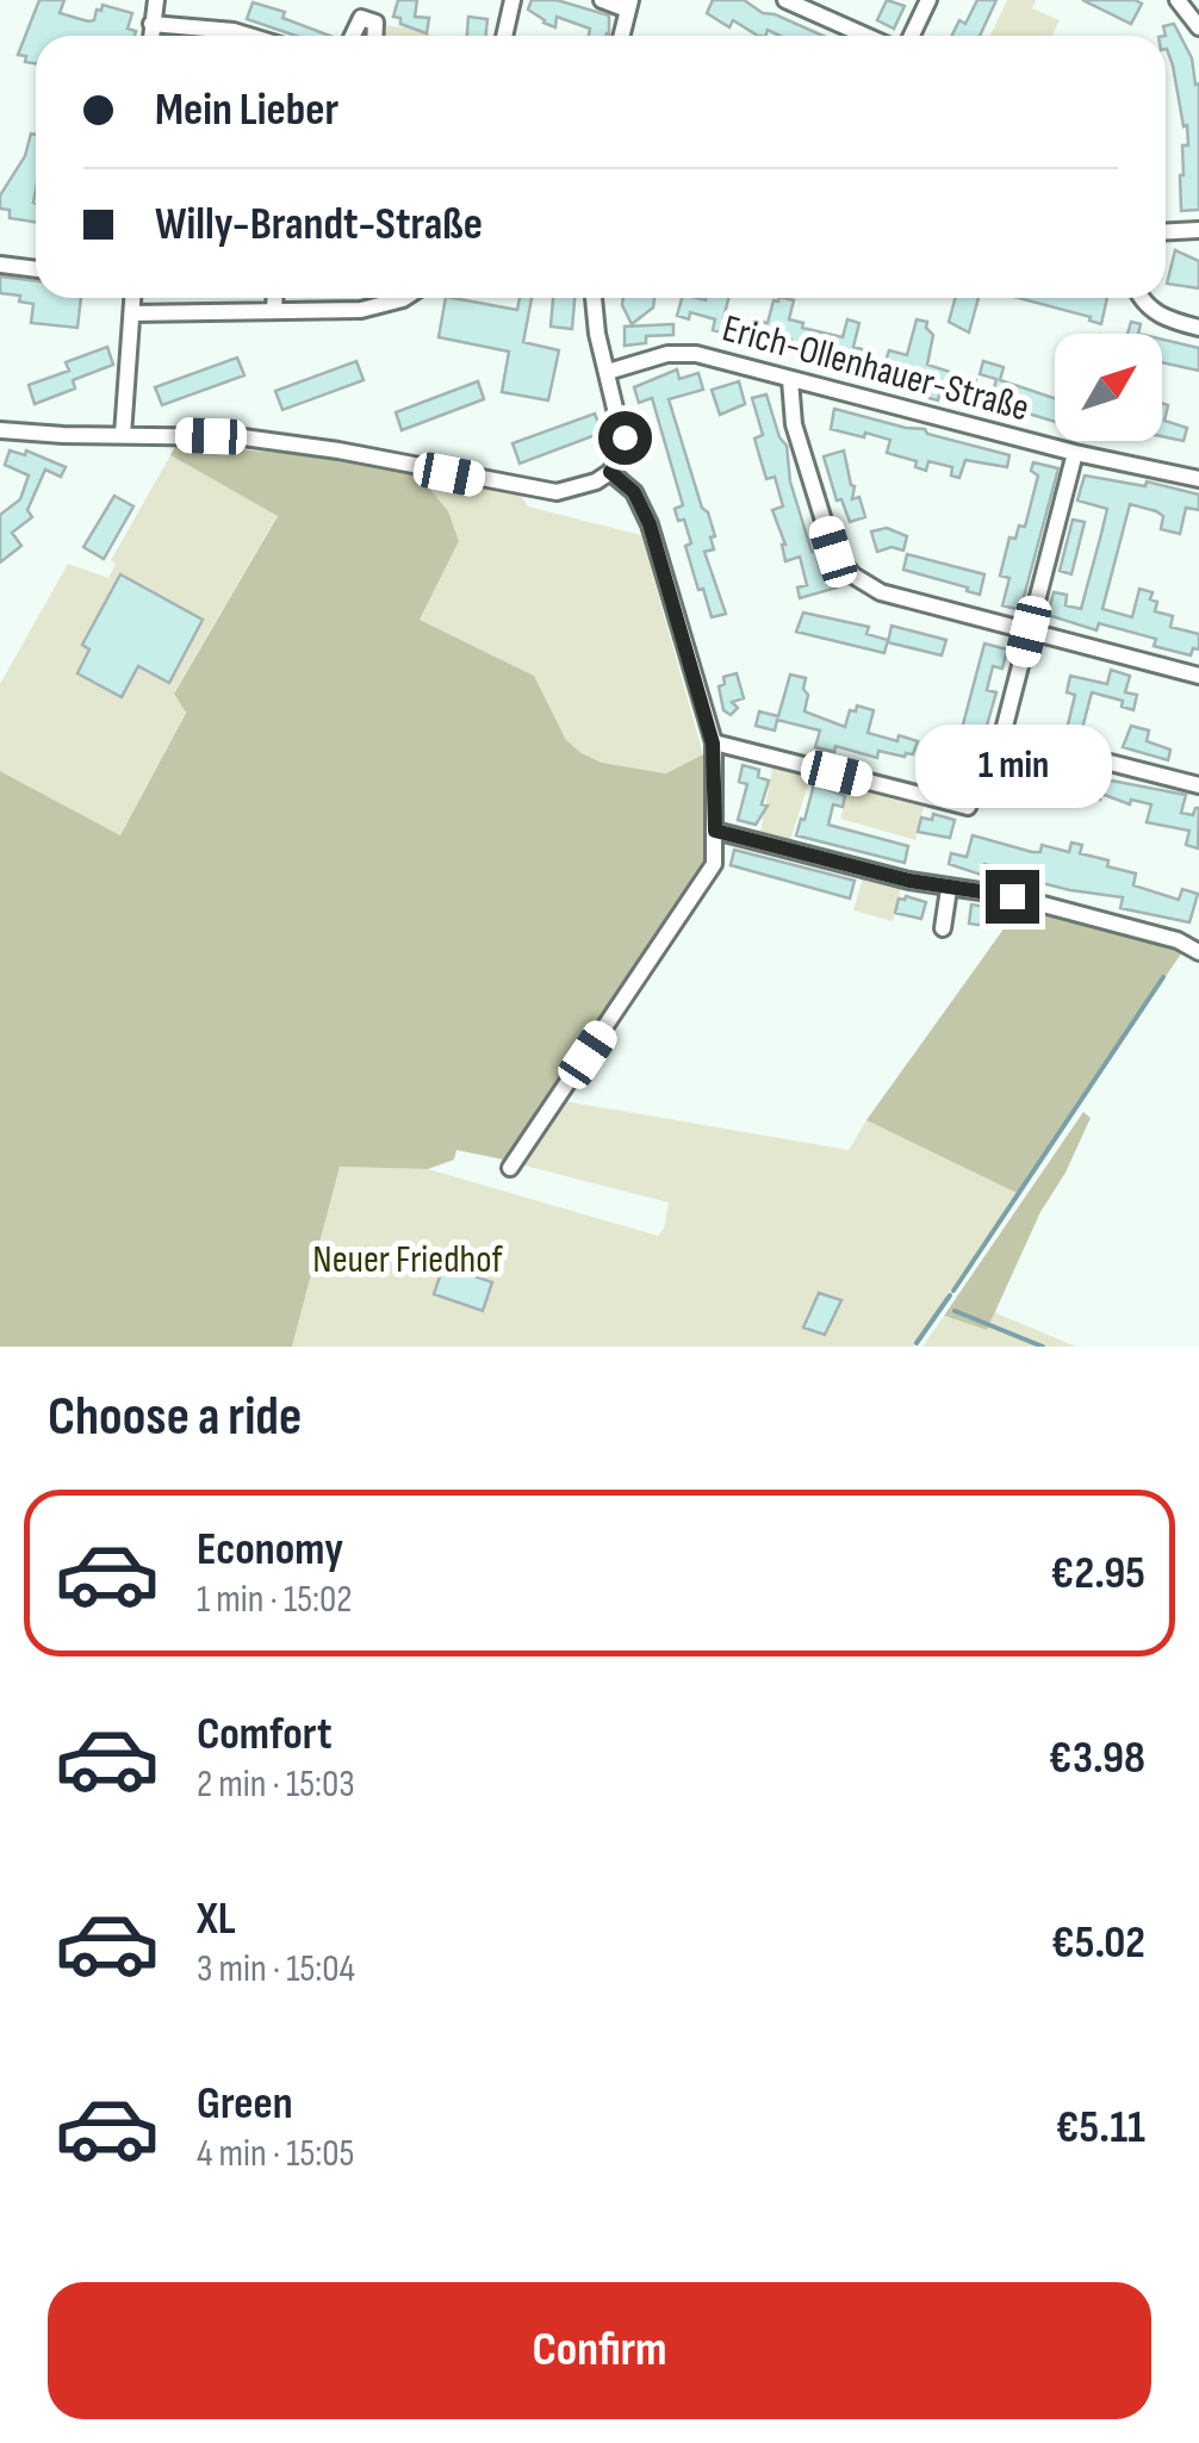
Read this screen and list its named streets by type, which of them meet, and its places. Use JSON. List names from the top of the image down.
{
  "streets": {
    "street": ["Erich-Ollenhauer-Straße"]
  },
  "parks": ["Neuer Friedhof"],
  "north": "top right",
  "page": {
    "banner": ["Mein Lieber", "Willy-Brandt-Straße"],
    "bubble": "1 min",
    "heading": "Choose a ride",
    "list": [
      {
        "name": "Economy",
        "note": "1 min · 15:02",
        "value": "€2.95"
      },
      {
        "name": "Comfort",
        "note": "2 min · 15:03",
        "value": "€3.98"
      },
      {
        "name": "XL",
        "note": "3 min · 15:04",
        "value": "€5.02"
      },
      {
        "name": "Green",
        "note": "4 min · 15:05",
        "value": "€5.11"
      }
    ],
    "buttons": "Confirm"
  }
}
